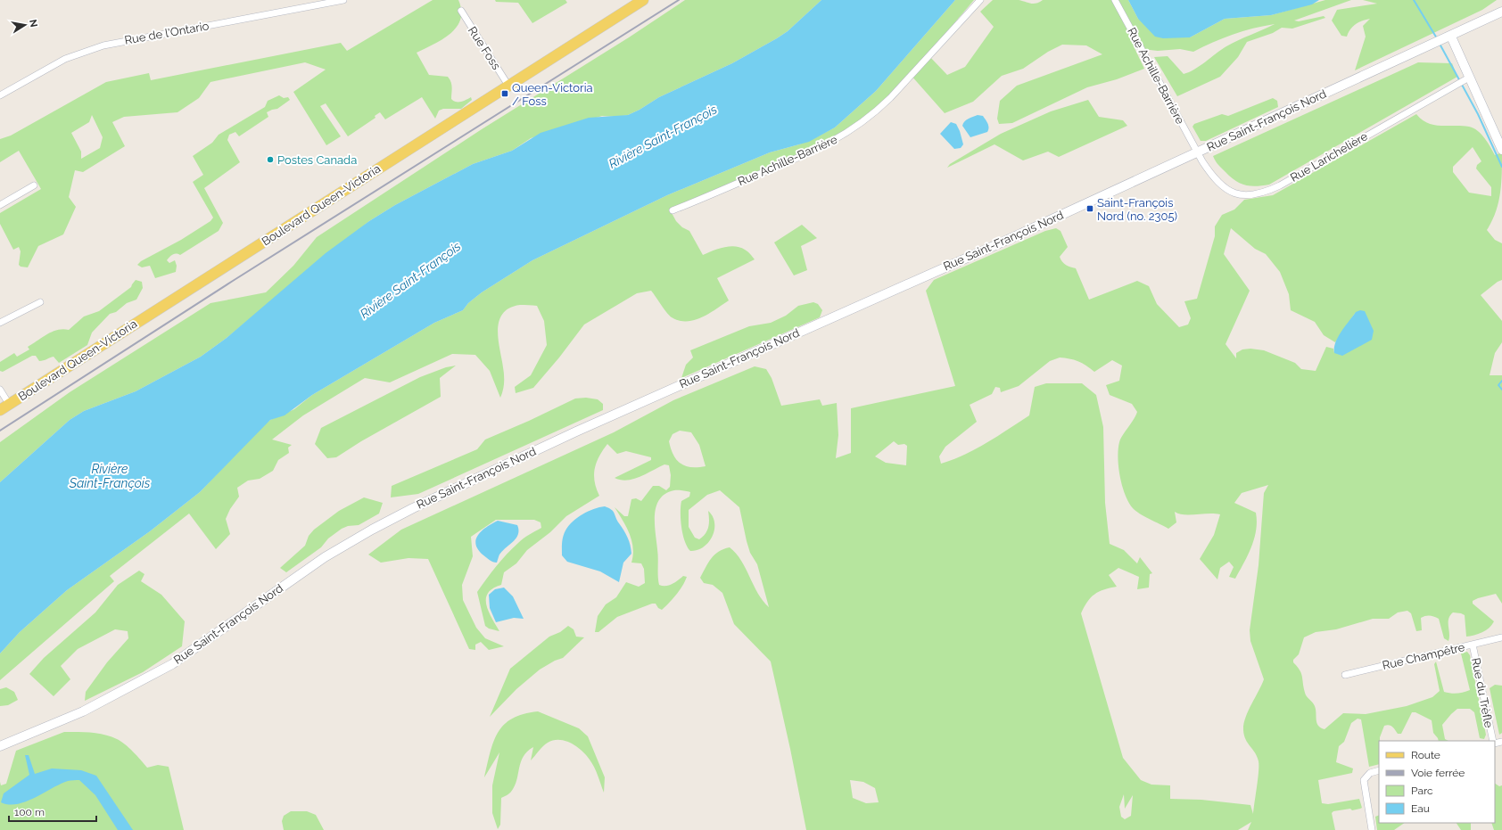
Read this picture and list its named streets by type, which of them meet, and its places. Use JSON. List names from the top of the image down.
{
  "streets": {
    "main road": ["Boulevard Queen-Victoria"],
    "street": [
      "Rue de l'Ontario",
      "Rue Foss",
      "Rue Achille-Barrière",
      "Rue Saint-François Nord",
      "Rue Larichelière",
      "Rue Champêtre",
      "Rue du Trèfle"
    ]
  },
  "crossings": [
    ["Rue Foss", "Boulevard Queen-Victoria"],
    ["Rue Achille-Barrière", "Rue Saint-François Nord"],
    ["Rue Achille-Barrière", "Rue Larichelière"],
    ["Rue Saint-François Nord", "Rue Larichelière"],
    ["Rue Champêtre", "Rue du Trèfle"]
  ],
  "water": ["Rivière Saint-François"],
  "places": {
    "transit": ["Queen-Victoria / Foss", "Saint-François Nord (no. 2305)"],
    "other": ["Postes Canada"]
  },
  "legend": [
    "Route",
    "Voie ferrée",
    "Parc",
    "Eau"
  ],
  "scale_bar": "100 m",
  "north": "right"
}
